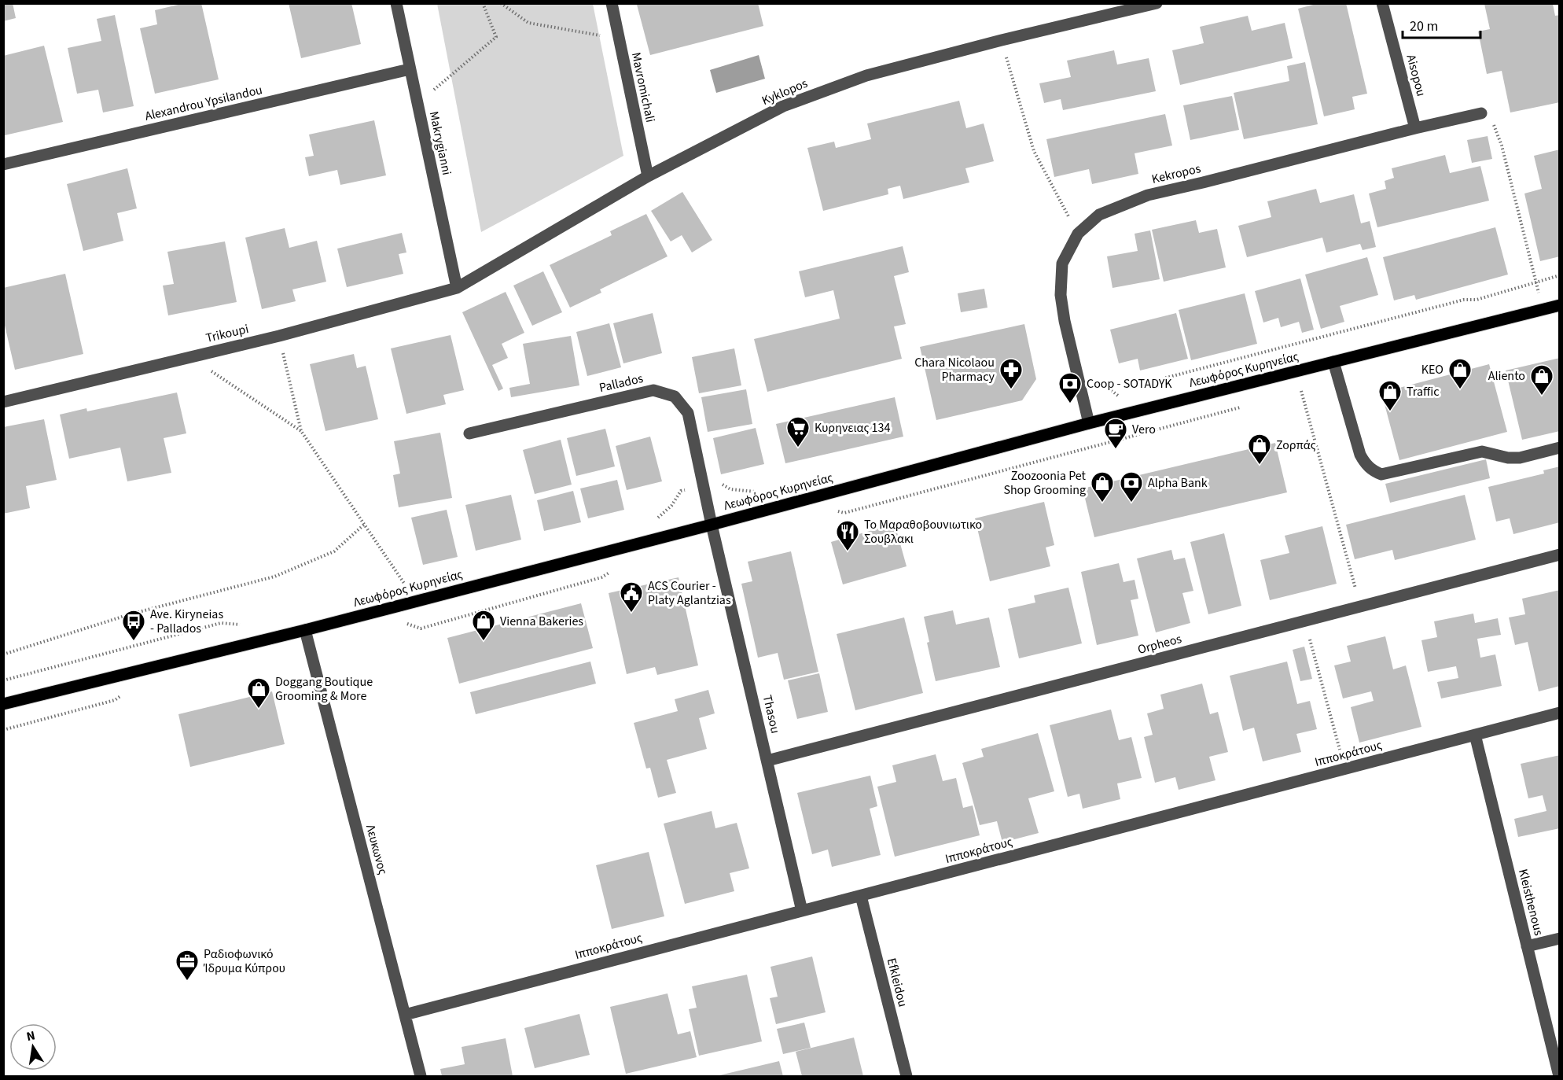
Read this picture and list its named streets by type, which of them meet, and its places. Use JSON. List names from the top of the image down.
{
  "streets": {
    "main road": ["Λεωφόρος Κυρηνείας"],
    "street": [
      "Aisopou",
      "Mavromichali",
      "Kyklopos",
      "Alexandrou Ypsilandou",
      "Makrygianni",
      "Kekropos",
      "Trikoupi",
      "Pallados",
      "Orpheos",
      "Thasou",
      "Ιπποκράτους",
      "Λευκωνος",
      "Kleisthenous",
      "Efkleidou"
    ]
  },
  "crossings": [
    ["Aisopou", "Kekropos"],
    ["Mavromichali", "Kyklopos"],
    ["Kyklopos", "Makrygianni"],
    ["Kyklopos", "Trikoupi"],
    ["Alexandrou Ypsilandou", "Makrygianni"],
    ["Makrygianni", "Trikoupi"],
    ["Kekropos", "Λεωφόρος Κυρηνείας"],
    ["Λεωφόρος Κυρηνείας", "Pallados"],
    ["Λεωφόρος Κυρηνείας", "Thasou"],
    ["Λεωφόρος Κυρηνείας", "Λευκωνος"],
    ["Pallados", "Thasou"],
    ["Orpheos", "Thasou"],
    ["Thasou", "Ιπποκράτους"],
    ["Ιπποκράτους", "Λευκωνος"],
    ["Ιπποκράτους", "Kleisthenous"],
    ["Ιπποκράτους", "Efkleidou"]
  ],
  "places": {
    "pharmacy": ["Chara Nicolaou Pharmacy"],
    "shop": [
      "KEO",
      "Aliento",
      "Traffic",
      "Ζορπάς",
      "Zoozoonia Pet Shop Grooming",
      "Vienna Bakeries",
      "Doggang Boutique Grooming & More"
    ],
    "bank": ["Coop - SOTADYK", "Alpha Bank"],
    "supermarket": ["Κυρηνειας 134"],
    "cafe": ["Vero"],
    "restaurant": ["Το Μαραθοβουνιωτικο Σουβλακι"],
    "public building": ["ACS Courier - Platy Aglantzias"],
    "bus stop": ["Ave. Kiryneias - Pallados"],
    "office": ["Ραδιοφωνικό Ίδρυμα Κύπρου"]
  },
  "scale_bar": "20 m",
  "north": "top"
}
